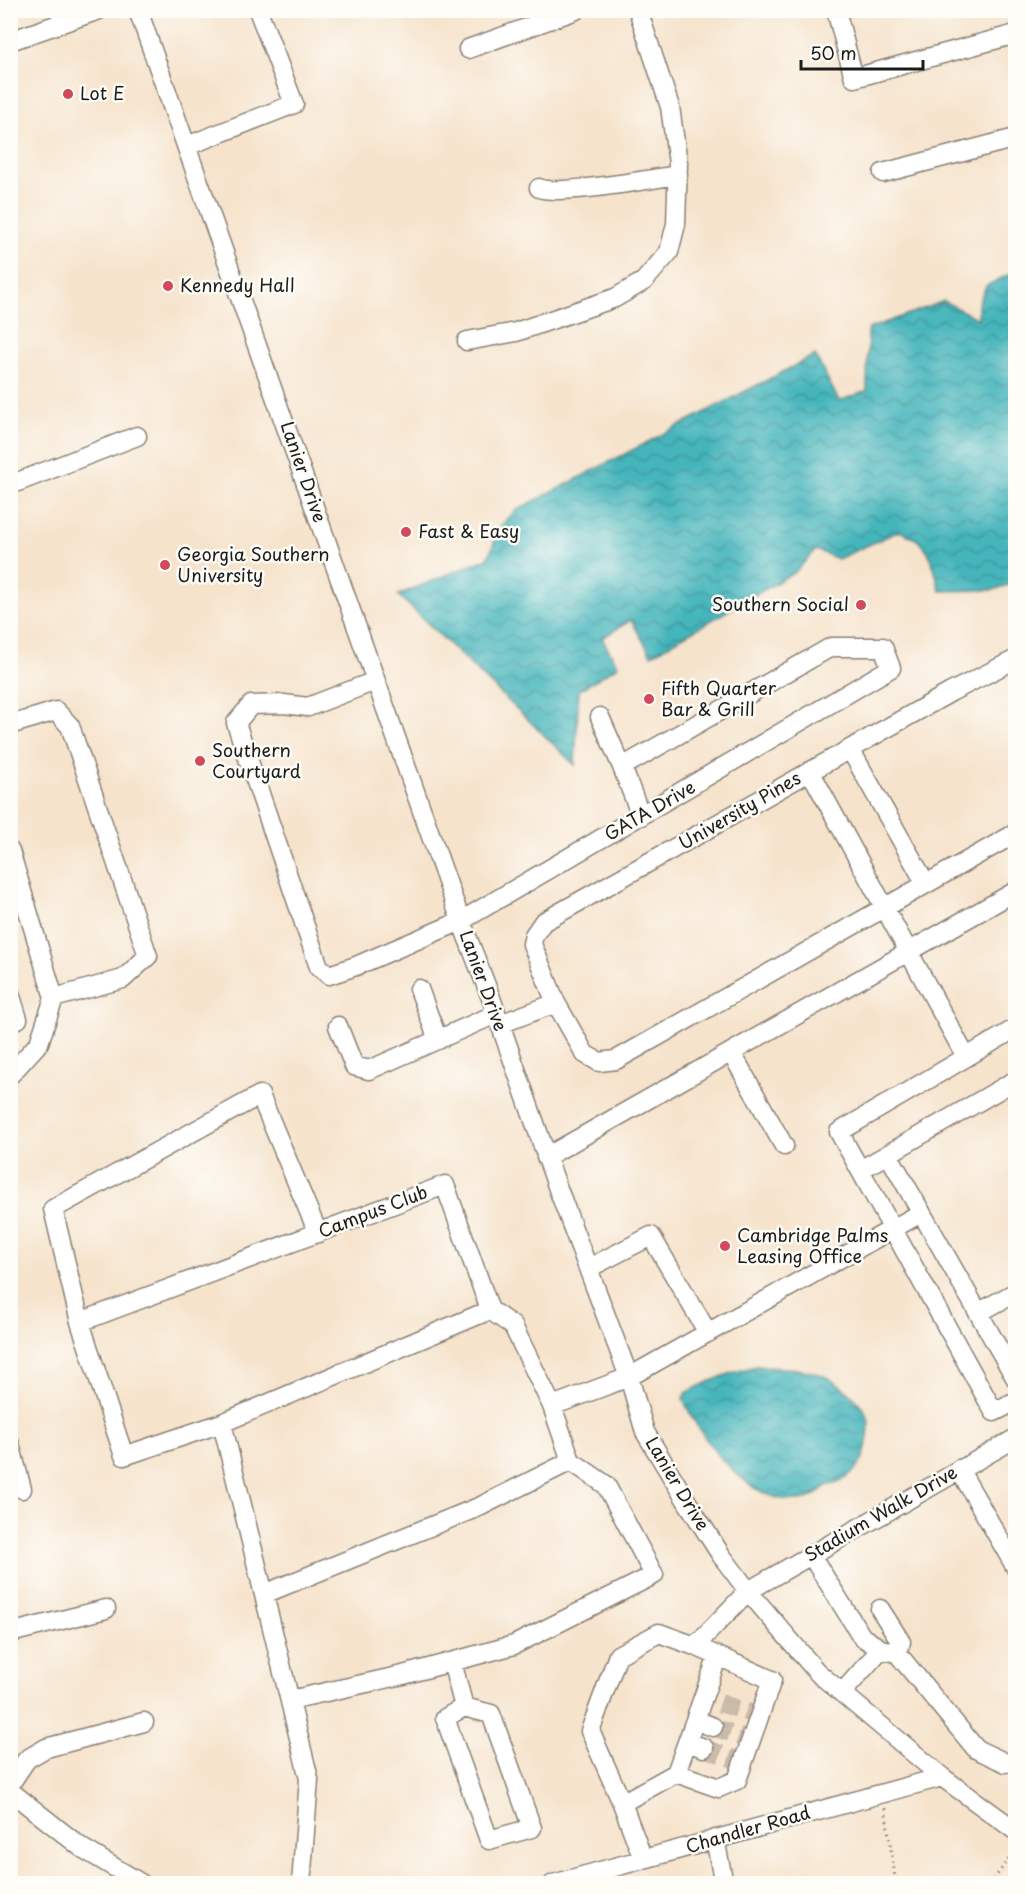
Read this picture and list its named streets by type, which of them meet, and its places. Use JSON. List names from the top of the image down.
{
  "streets": {
    "street": [
      "Lanier Drive",
      "GATA Drive",
      "University Pines",
      "Campus Club",
      "Stadium Walk Drive",
      "Chandler Road"
    ]
  },
  "crossings": [
    ["Lanier Drive", "GATA Drive"],
    ["Lanier Drive", "Stadium Walk Drive"],
    ["Lanier Drive", "Chandler Road"]
  ],
  "places": [
    "Lot E",
    "Kennedy Hall",
    "Fast & Easy",
    "Georgia Southern University",
    "Southern Social",
    "Fifth Quarter Bar & Grill",
    "Southern Courtyard",
    "Cambridge Palms Leasing Office"
  ],
  "scale_bar": "50 m"
}
